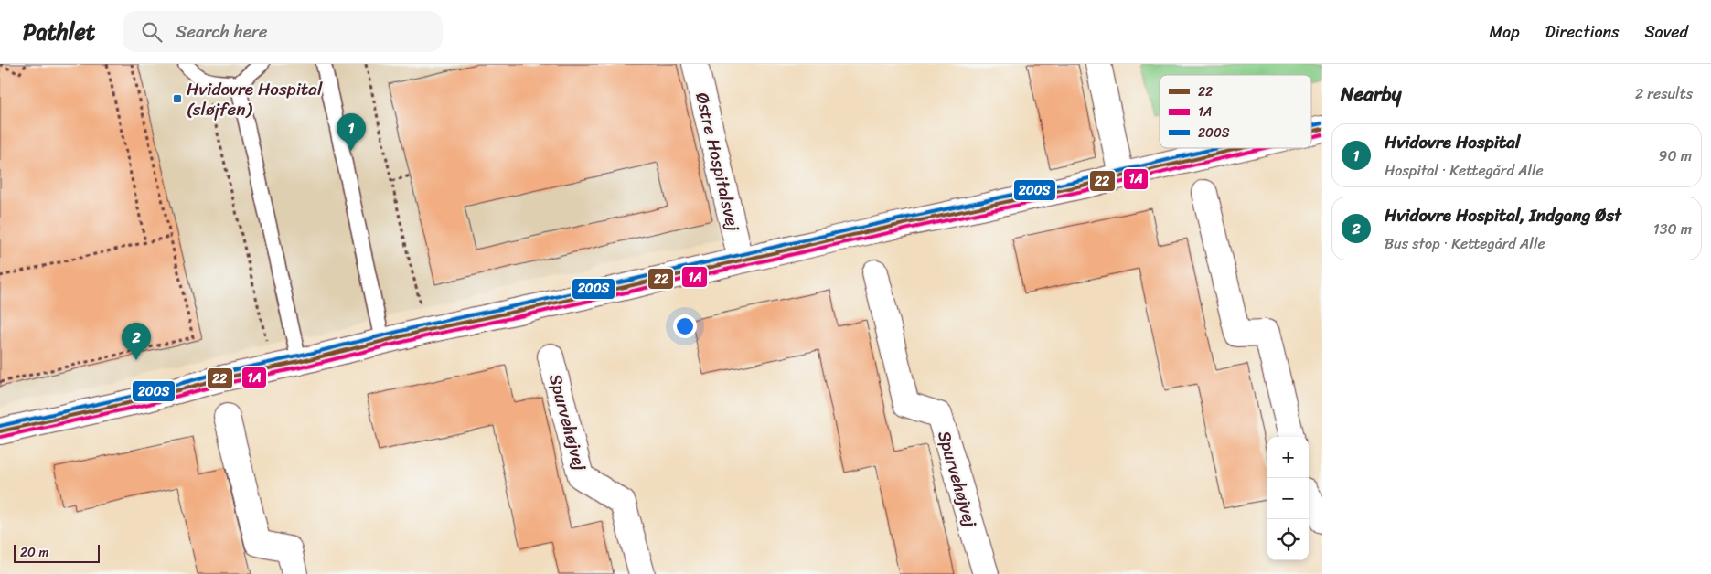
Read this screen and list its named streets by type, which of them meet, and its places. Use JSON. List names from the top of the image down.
{
  "streets": {
    "street": ["Østre Hospitalsvej", "Spurvehøjvej"]
  },
  "places": {
    "transit": ["Hvidovre Hospital (sløjfen)"]
  },
  "lines": ["transit line 200S", "transit line 22", "transit line 1A"],
  "legend": ["22", "1A", "200S"],
  "scale_bar": "20 m",
  "page": {
    "header": "Pathlet",
    "search": "Search here",
    "nav": ["Map", "Directions", "Saved"],
    "heading": ["Nearby", "2 results"],
    "pins": ["1", "2"],
    "list": [
      {
        "mark": "1",
        "name": "Hvidovre Hospital",
        "note": "Hospital · Kettegård Alle",
        "value": "90 m"
      },
      {
        "mark": "2",
        "name": "Hvidovre Hospital, Indgang Øst",
        "note": "Bus stop · Kettegård Alle",
        "value": "130 m"
      }
    ],
    "map_buttons": ["+", "−"],
    "scale": "20 m"
  }
}
